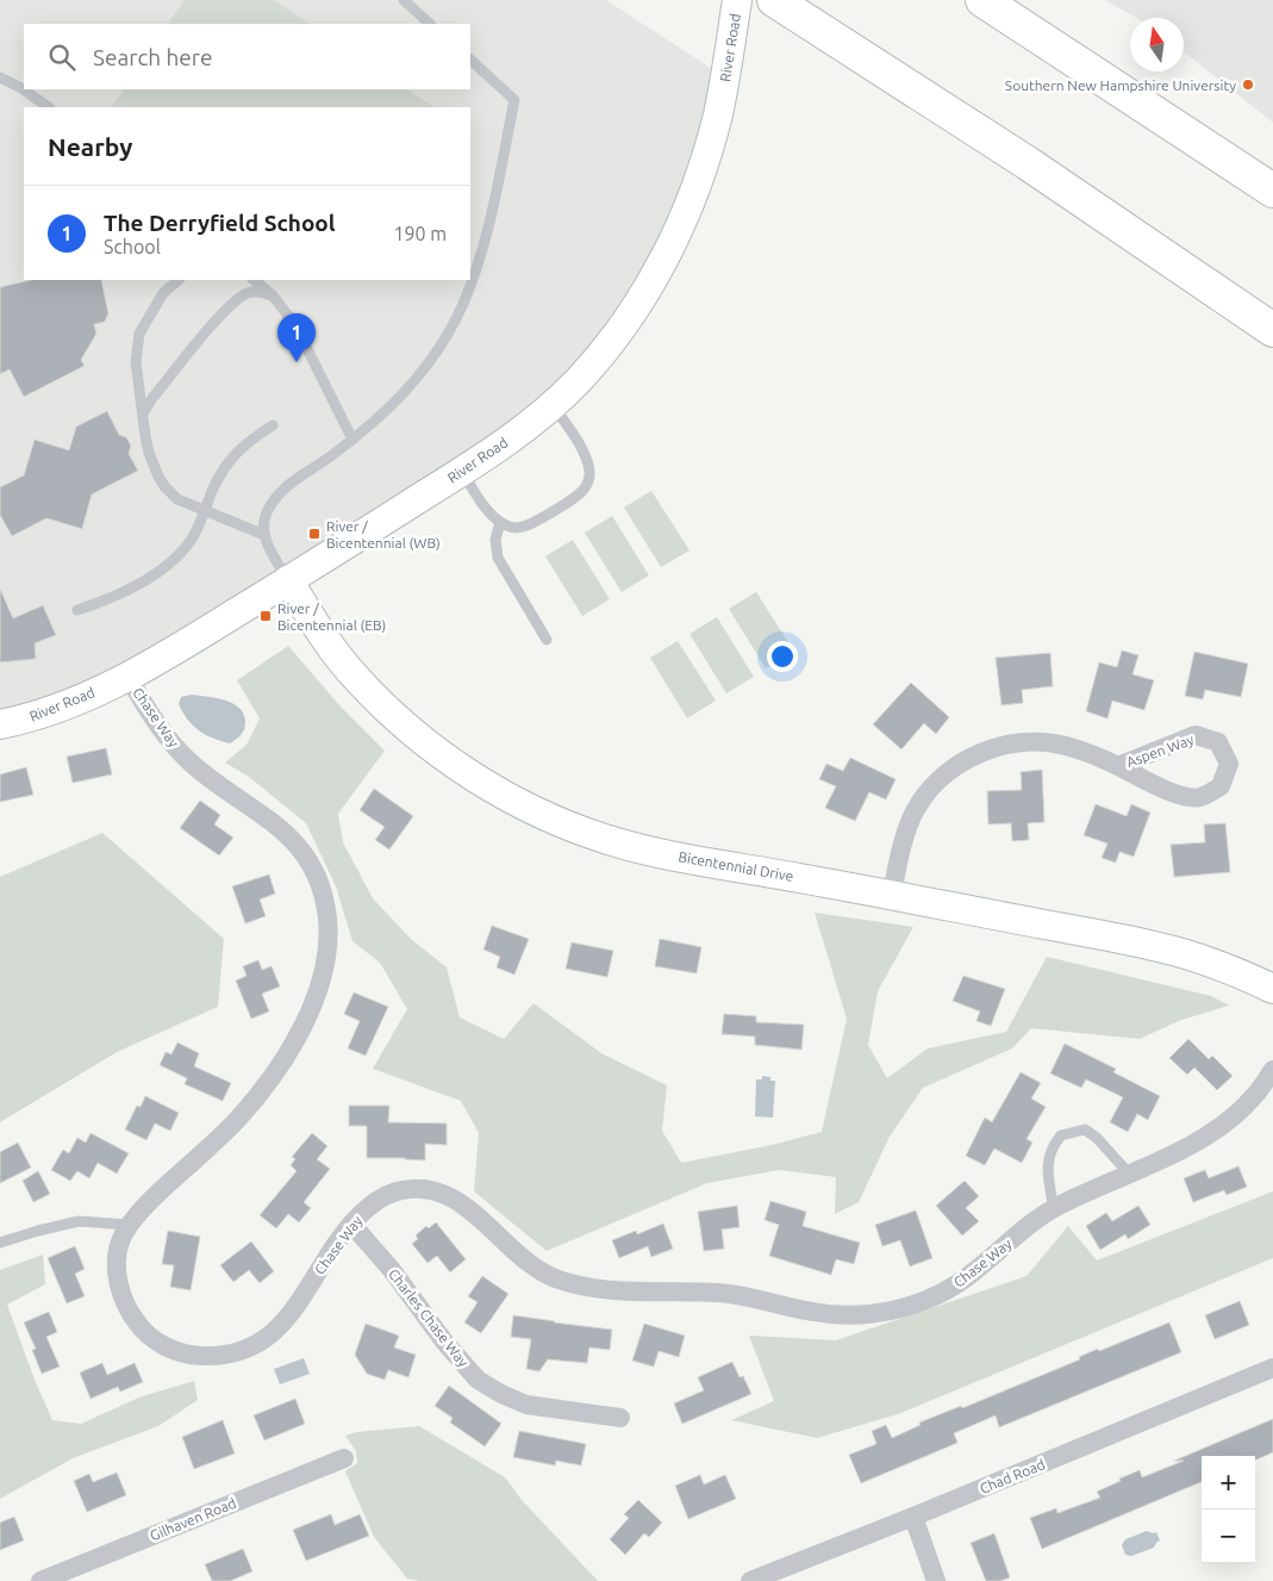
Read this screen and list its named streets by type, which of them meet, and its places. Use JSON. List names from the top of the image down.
{
  "streets": {
    "street": [
      "River Road",
      "Chase Way",
      "Aspen Way",
      "Bicentennial Drive",
      "Charles Chase Way",
      "Chad Road",
      "Gilhaven Road"
    ]
  },
  "crossings": [
    ["River Road", "Chase Way"],
    ["River Road", "Bicentennial Drive"],
    ["Chase Way", "Charles Chase Way"],
    ["Aspen Way", "Bicentennial Drive"]
  ],
  "places": {
    "other": ["Southern New Hampshire University"],
    "transit": ["River / Bicentennial (WB)", "River / Bicentennial (EB)"]
  },
  "north": "top",
  "page": {
    "search": "Search here",
    "heading": "Nearby",
    "list": [
      {
        "mark": "1",
        "name": "The Derryfield School",
        "note": "School",
        "value": "190 m"
      }
    ],
    "pins": "1",
    "map_buttons": ["+", "−"]
  }
}
